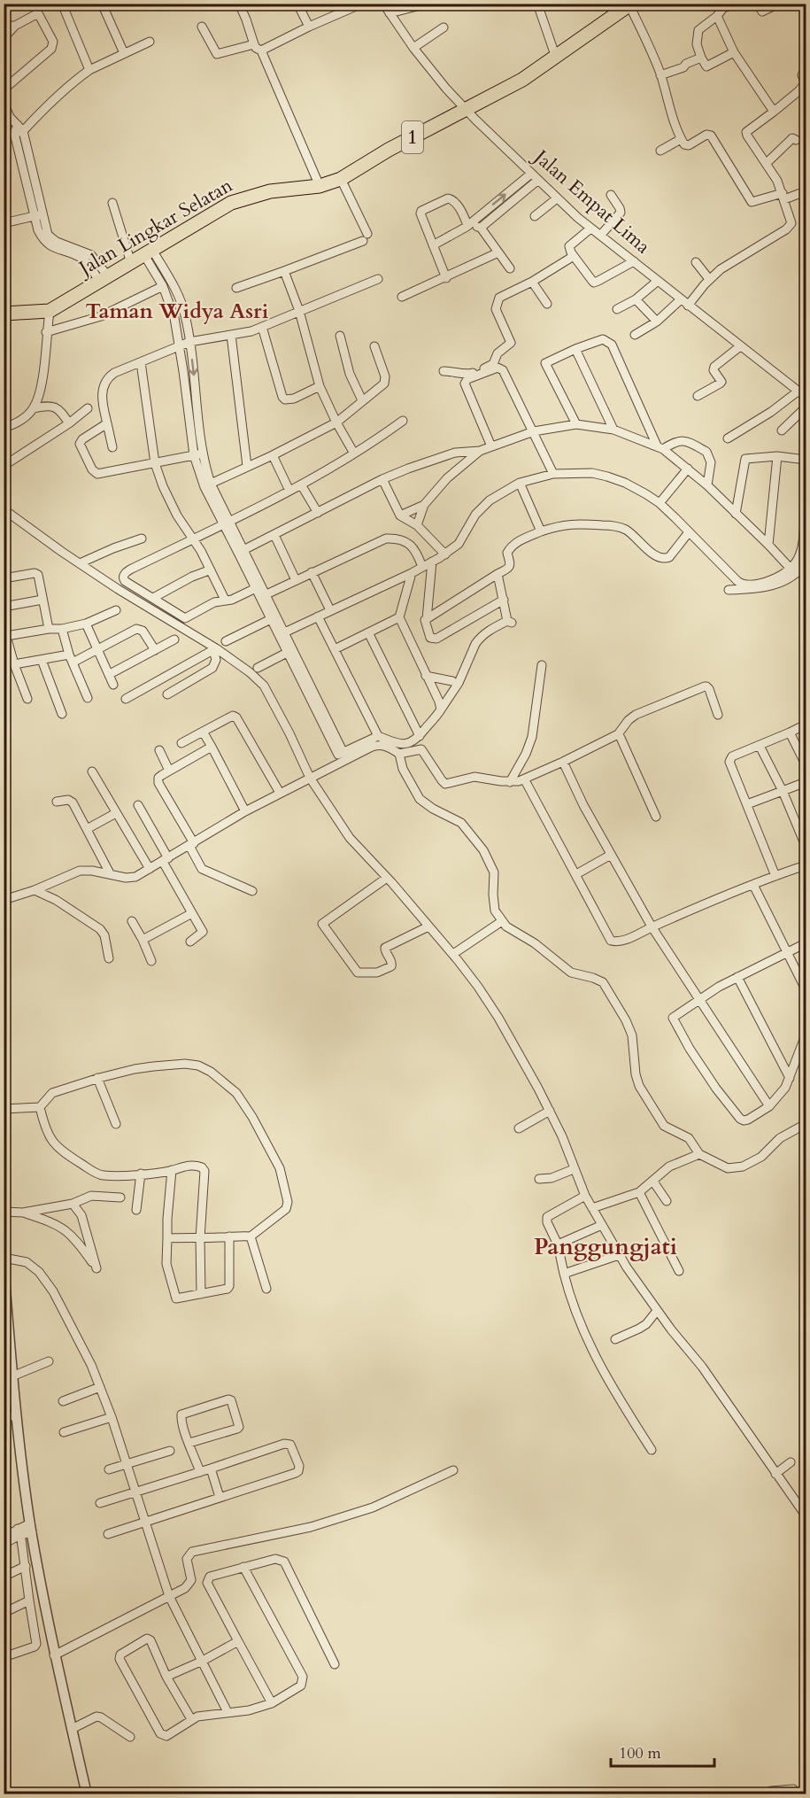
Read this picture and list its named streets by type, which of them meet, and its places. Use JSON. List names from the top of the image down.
{
  "streets": {
    "highway": ["1", "Jalan Lingkar Selatan"],
    "street": ["Jalan Empat Lima"]
  },
  "crossings": [
    ["Jalan Empat Lima", "Jalan Lingkar Selatan"]
  ],
  "districts": ["Taman Widya Asri", "Panggungjati"],
  "scale_bar": "100 m"
}
